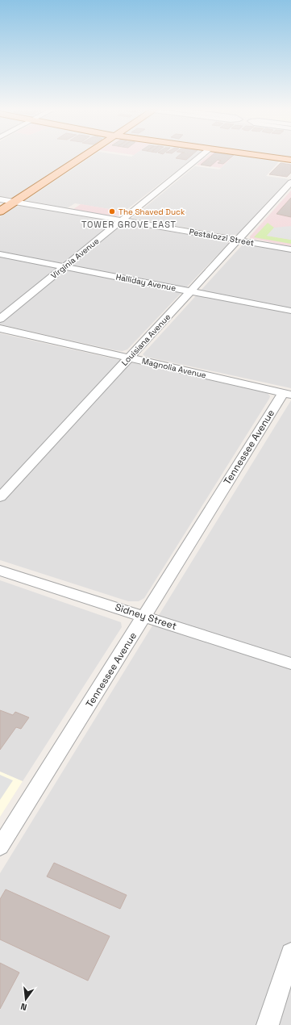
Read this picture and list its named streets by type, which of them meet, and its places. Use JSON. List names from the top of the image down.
{
  "streets": {
    "street": [
      "Pestalozzi Street",
      "Virginia Avenue",
      "Halliday Avenue",
      "Louisiana Avenue",
      "Magnolia Avenue",
      "Tennessee Avenue",
      "Sidney Street"
    ]
  },
  "crossings": [
    ["Pestalozzi Street", "Virginia Avenue"],
    ["Pestalozzi Street", "Louisiana Avenue"],
    ["Virginia Avenue", "Halliday Avenue"],
    ["Halliday Avenue", "Louisiana Avenue"],
    ["Louisiana Avenue", "Magnolia Avenue"],
    ["Magnolia Avenue", "Tennessee Avenue"],
    ["Tennessee Avenue", "Sidney Street"]
  ],
  "districts": ["TOWER GROVE EAST"],
  "places": ["The Shaved Duck"],
  "north": "bottom"
}
